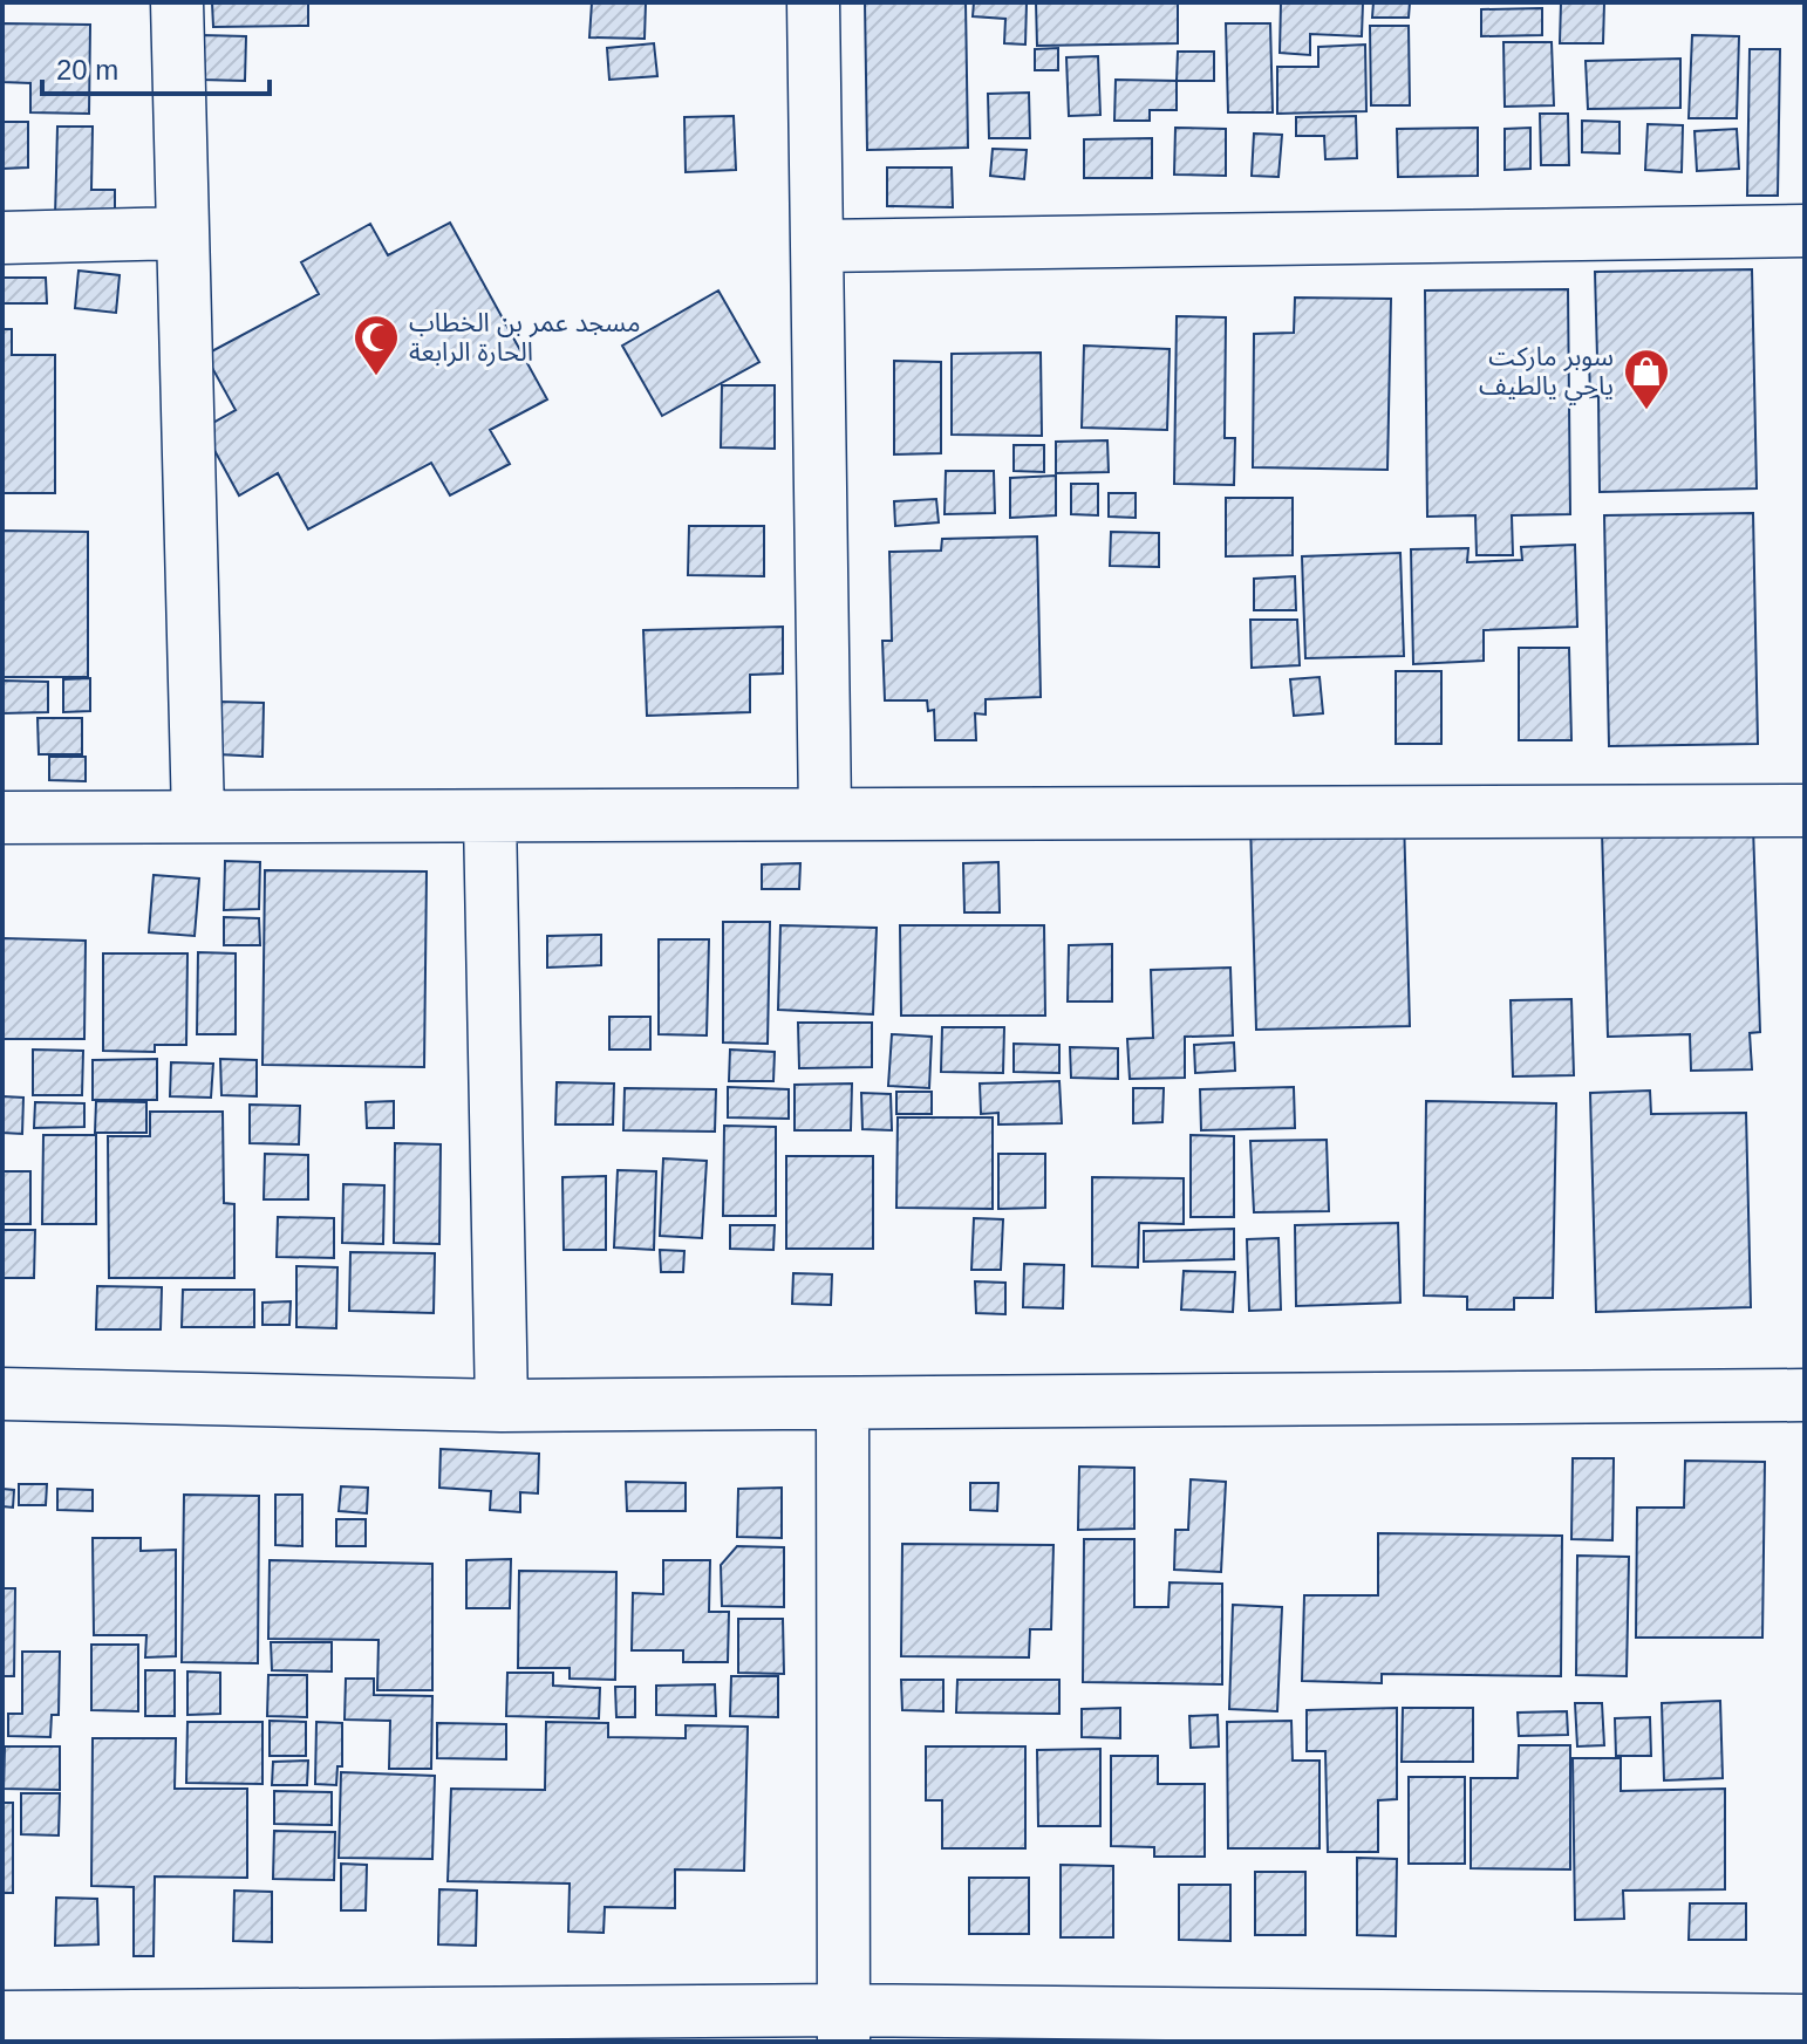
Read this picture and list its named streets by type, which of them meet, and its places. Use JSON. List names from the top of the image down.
{
  "places": {
    "mosque": ["مسجد عمر بن الخطاب الحارة الرابعة"],
    "shop": ["سوبر ماركت ياحي يالطيف"]
  },
  "scale_bar": "20 m"
}
